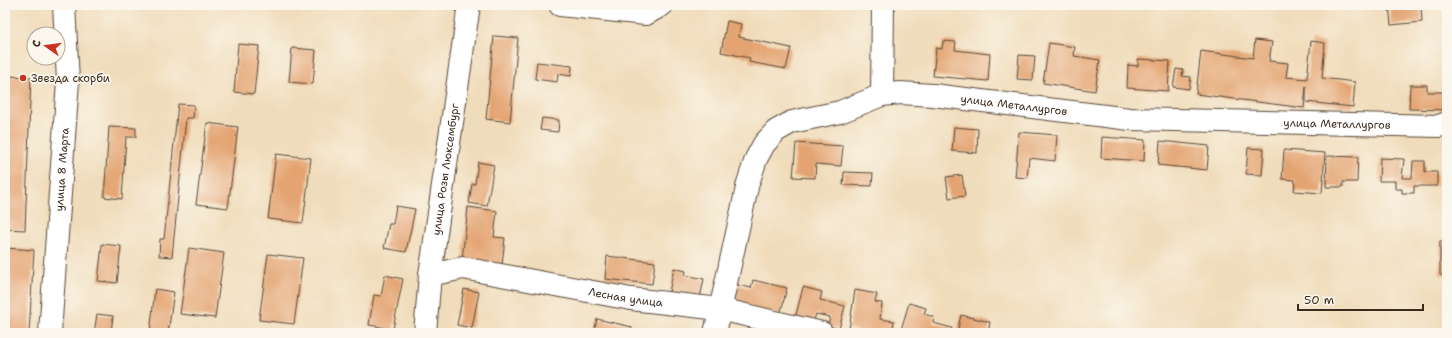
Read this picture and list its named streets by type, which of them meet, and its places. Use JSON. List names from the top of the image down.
{
  "streets": {
    "street": [
      "улица Металлургов",
      "улица 8 Марта",
      "улица Розы Люксембург",
      "Лесная улица"
    ]
  },
  "crossings": [
    ["улица Металлургов", "Лесная улица"],
    ["улица Розы Люксембург", "Лесная улица"]
  ],
  "places": ["Звезда скорби"],
  "scale_bar": "50 m",
  "north": "left"
}
